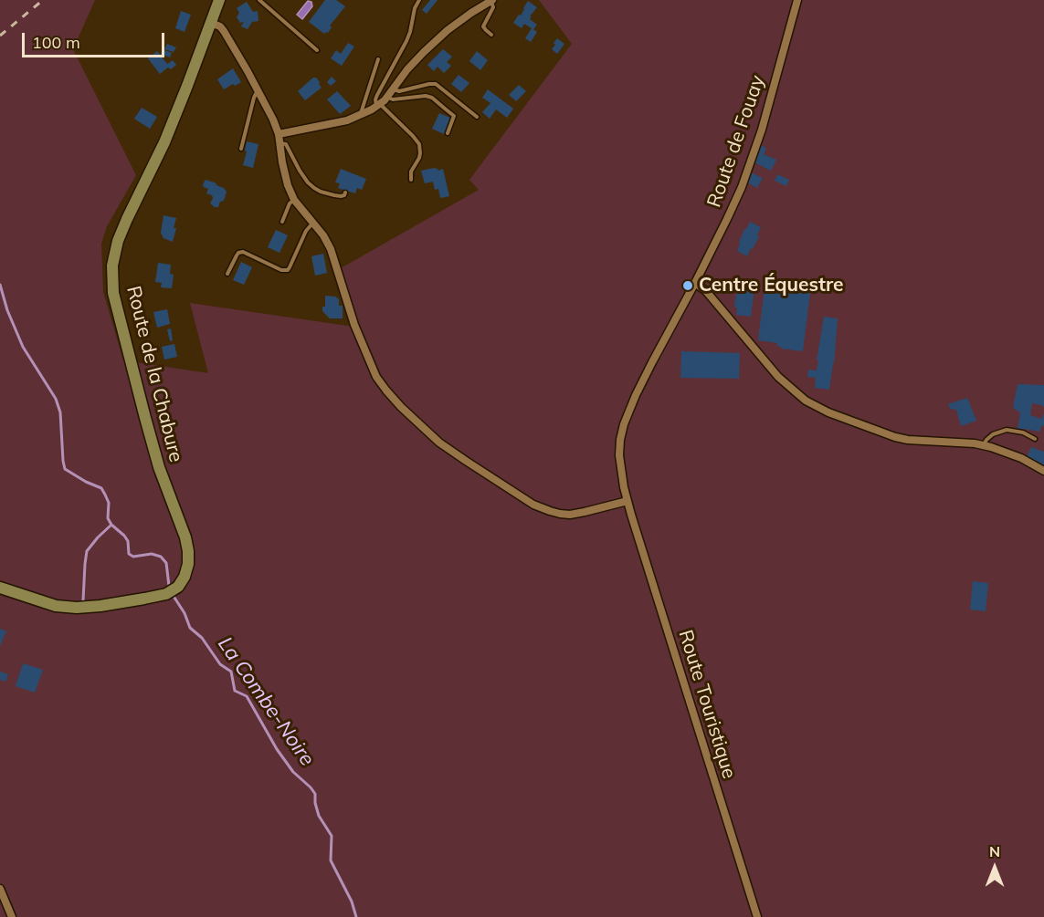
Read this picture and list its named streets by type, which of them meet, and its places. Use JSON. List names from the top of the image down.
{
  "streets": {
    "main road": ["Route de la Chabure"],
    "street": ["Route de Fouay", "Route Touristique"]
  },
  "crossings": [
    ["Route de Fouay", "Route Touristique"]
  ],
  "water": ["La Combe-Noire"],
  "places": ["Centre Équestre"],
  "scale_bar": "100 m",
  "north": "top"
}
